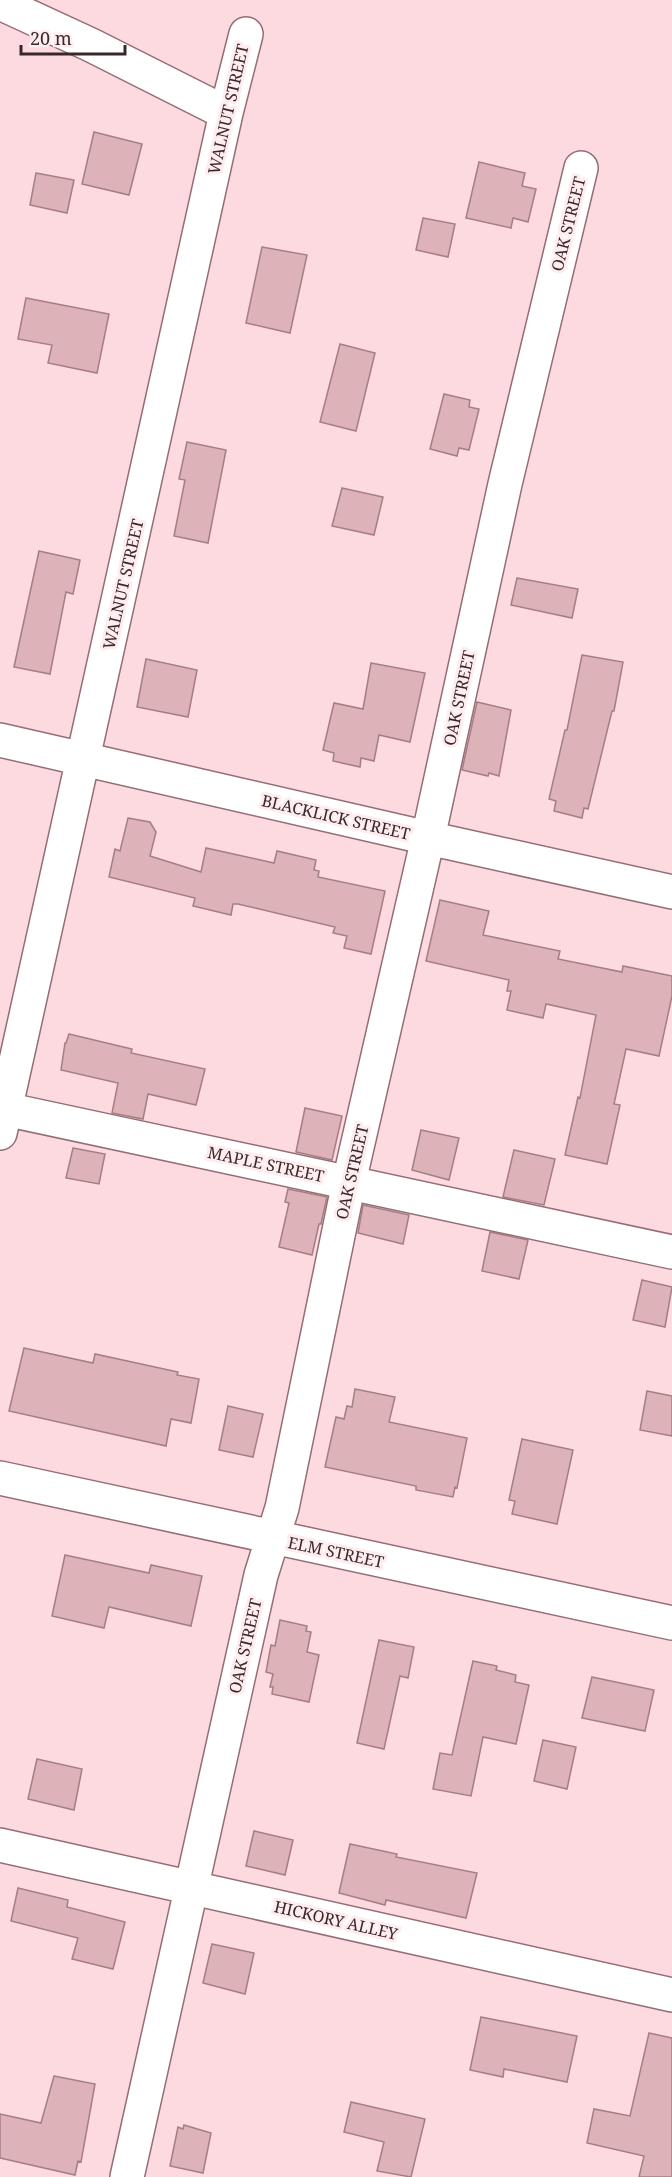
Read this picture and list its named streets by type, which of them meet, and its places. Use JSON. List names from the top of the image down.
{
  "streets": {
    "street": [
      "WALNUT STREET",
      "OAK STREET",
      "BLACKLICK STREET",
      "MAPLE STREET",
      "ELM STREET",
      "HICKORY ALLEY"
    ]
  },
  "crossings": [
    ["WALNUT STREET", "BLACKLICK STREET"],
    ["WALNUT STREET", "MAPLE STREET"],
    ["OAK STREET", "BLACKLICK STREET"],
    ["OAK STREET", "MAPLE STREET"],
    ["OAK STREET", "ELM STREET"],
    ["OAK STREET", "HICKORY ALLEY"]
  ],
  "scale_bar": "20 m"
}
